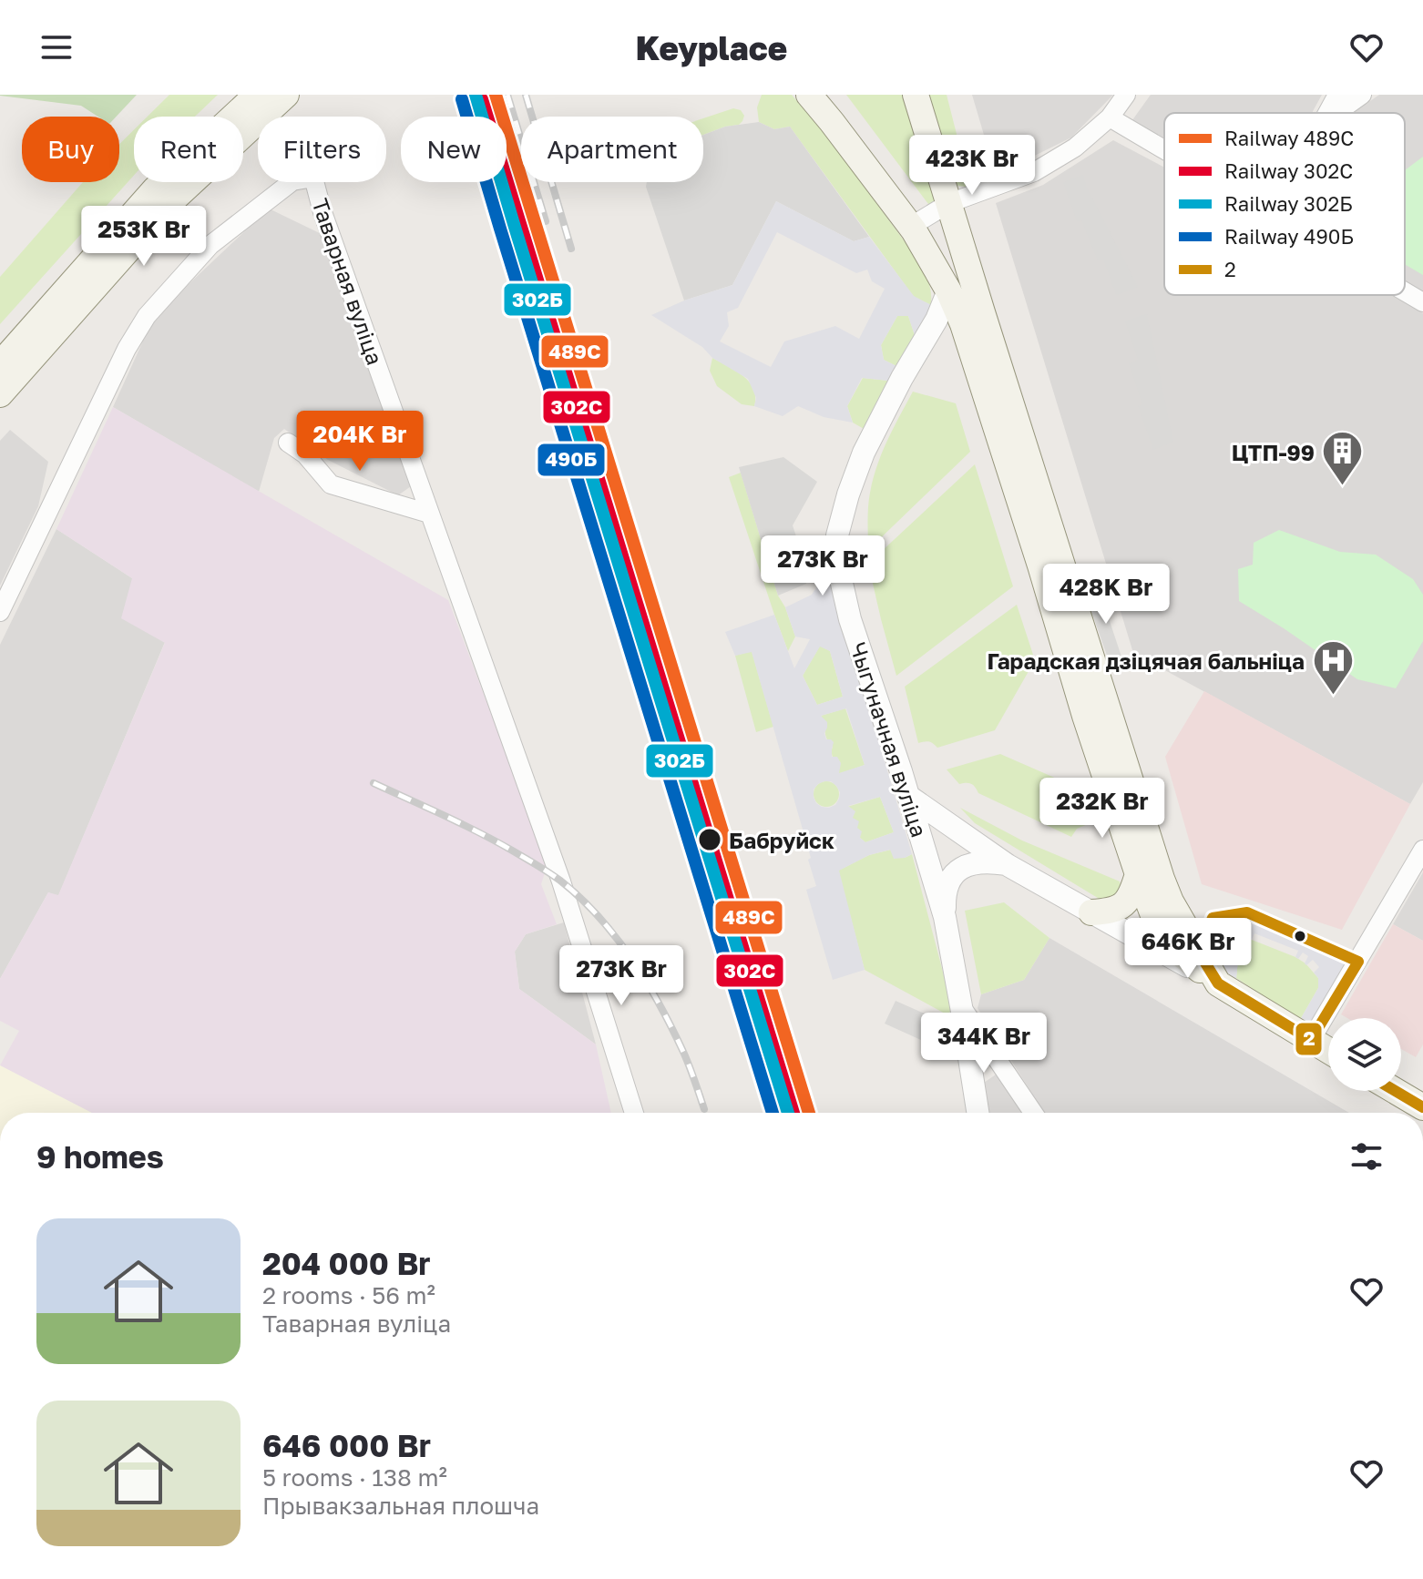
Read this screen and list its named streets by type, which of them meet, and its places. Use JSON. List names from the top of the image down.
{
  "streets": {
    "street": ["Таварная вуліца", "Чыгуначная вуліца"]
  },
  "places": {
    "building": ["ЦТП-99"],
    "hospital": ["Гарадская дзіцячая бальніца"],
    "other": ["Бабруйск"]
  },
  "lines": [
    "rail line 489С",
    "rail line 302Б",
    "rail line 302С",
    "rail line 490Б",
    "transit line 2"
  ],
  "legend": [
    "Railway 489С",
    "Railway 302С",
    "Railway 302Б",
    "Railway 490Б",
    "2"
  ],
  "page": {
    "header": "Keyplace",
    "chip": [
      "Buy",
      "Rent",
      "Filters",
      "New",
      "Apartment"
    ],
    "price": [
      "423K Br",
      "253K Br",
      "204K Br",
      "273K Br",
      "428K Br",
      "232K Br",
      "646K Br",
      "273K Br",
      "344K Br"
    ],
    "heading": "9 homes",
    "list": [
      {
        "name": "204 000 Br",
        "note": "2 rooms · 56 m² · Таварная вуліца"
      },
      {
        "name": "646 000 Br",
        "note": "5 rooms · 138 m² · Прывакзальная плошча"
      }
    ]
  }
}
